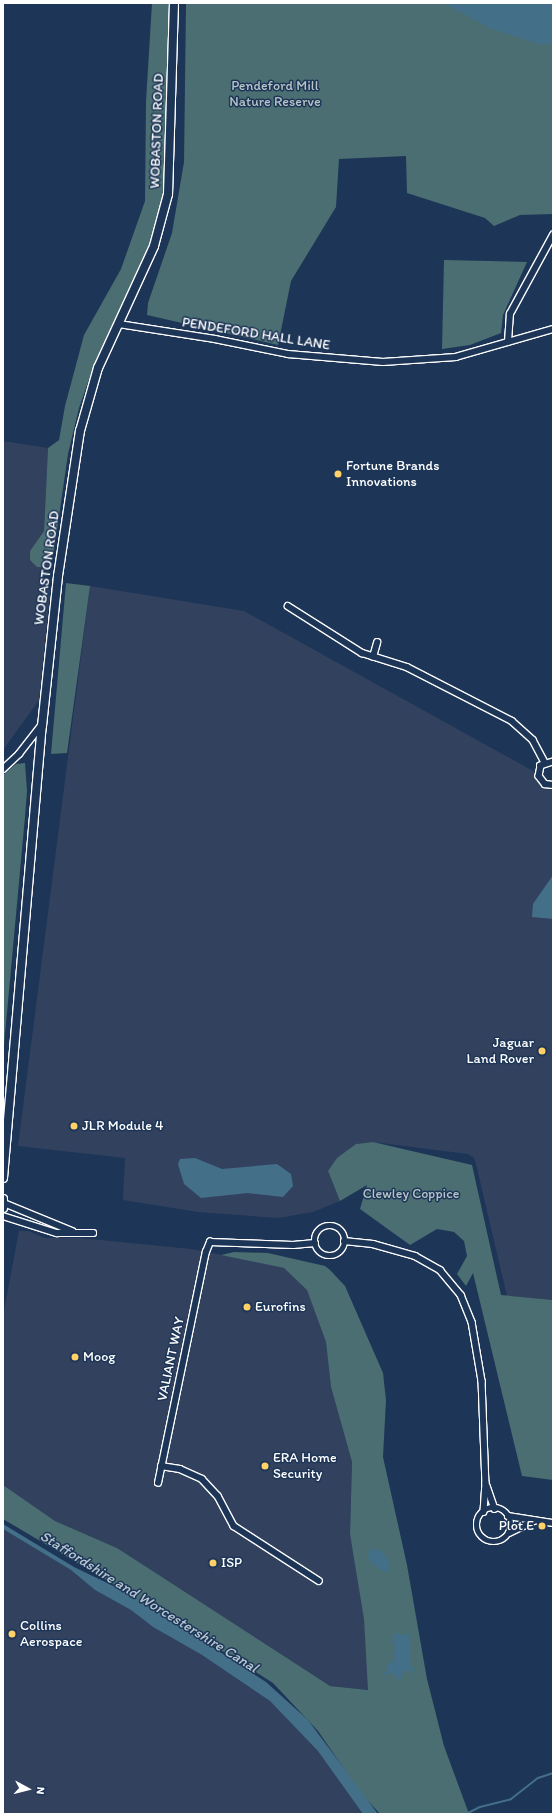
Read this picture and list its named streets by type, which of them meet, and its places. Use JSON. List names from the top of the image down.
{
  "streets": {
    "street": ["WOBASTON ROAD", "PENDEFORD HALL LANE", "VALIANT WAY"]
  },
  "crossings": [
    ["WOBASTON ROAD", "PENDEFORD HALL LANE"]
  ],
  "water": ["Staffordshire and Worcestershire Canal"],
  "parks": ["Pendeford Mill Nature Reserve", "Clewley Coppice"],
  "places": [
    "Fortune Brands Innovations",
    "Jaguar Land Rover",
    "JLR Module 4",
    "Eurofins",
    "Moog",
    "ERA Home Security",
    "Plot E",
    "ISP",
    "Collins Aerospace"
  ],
  "north": "right"
}
